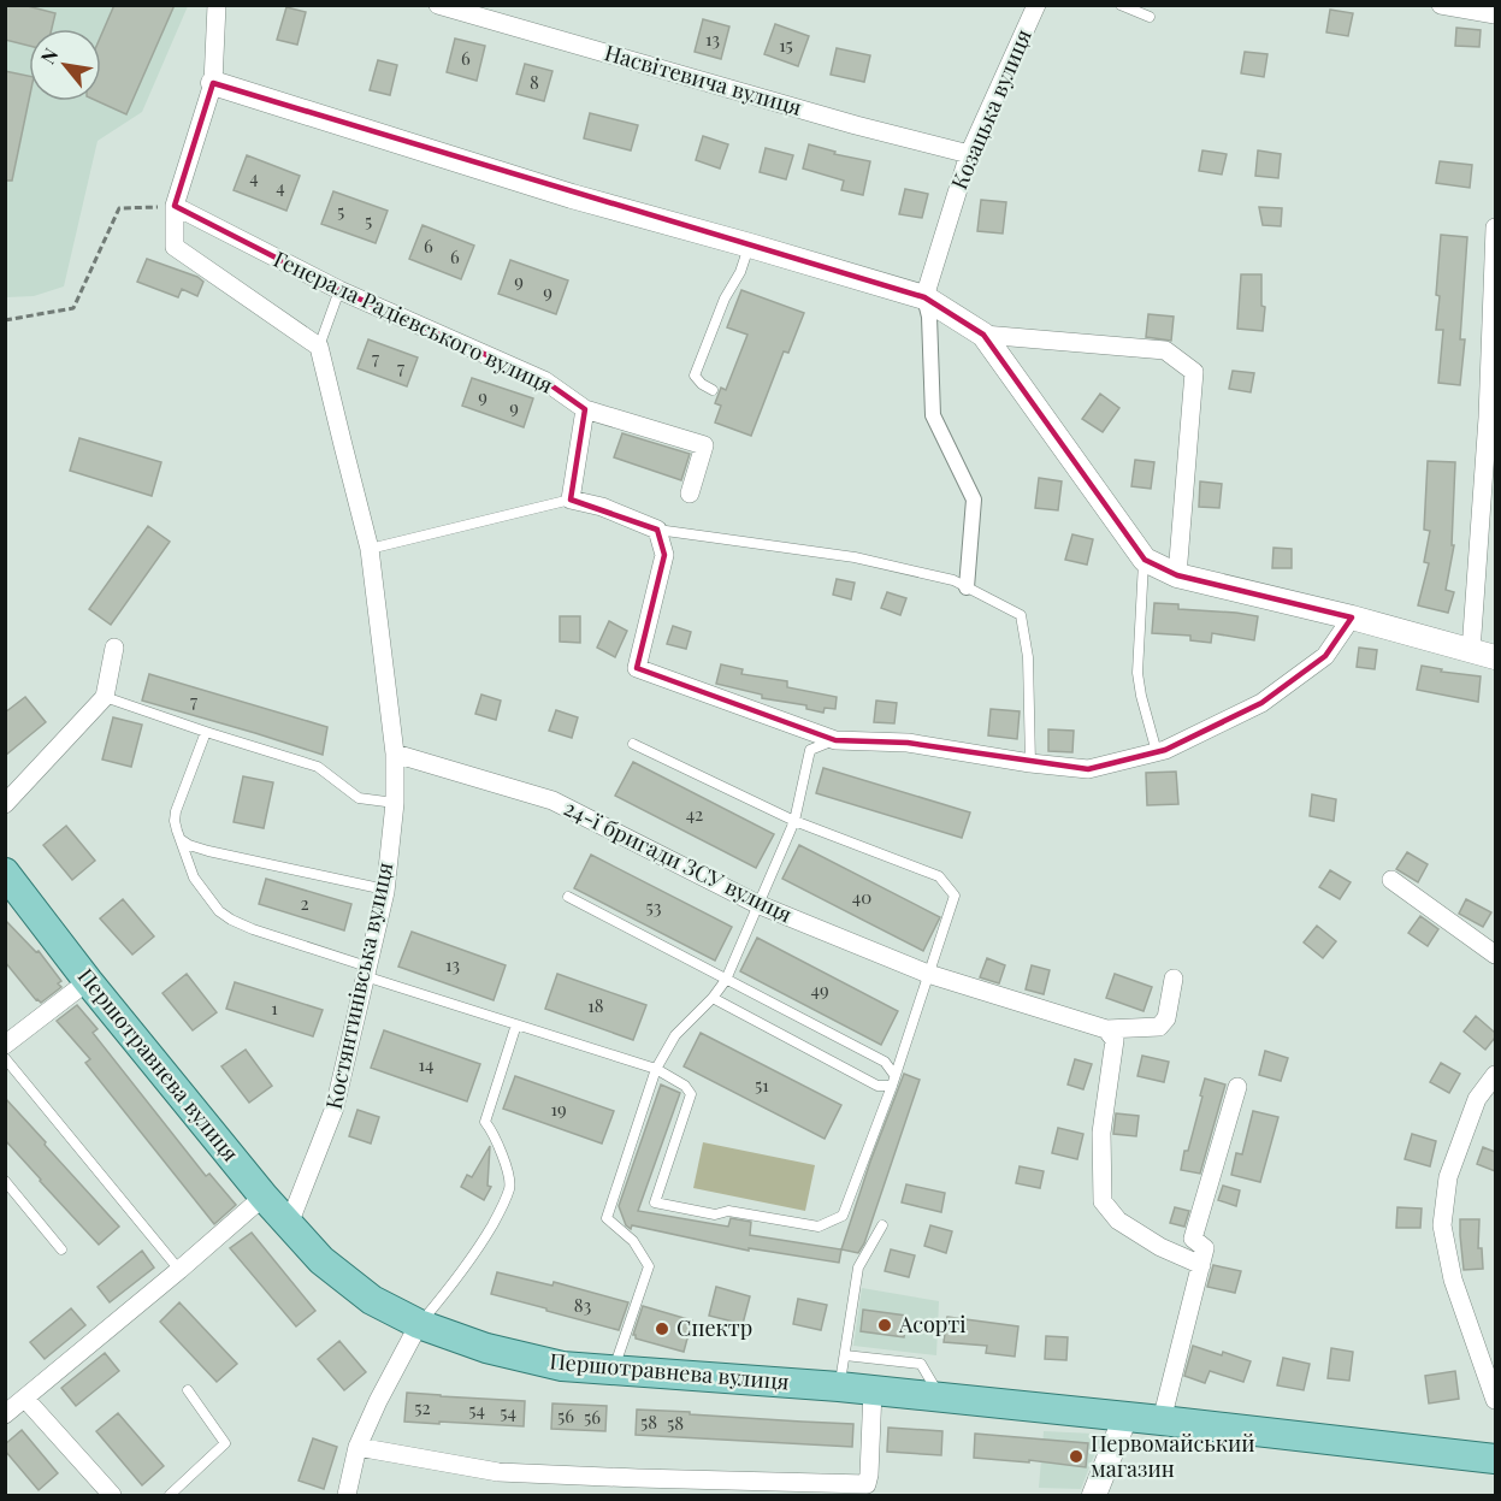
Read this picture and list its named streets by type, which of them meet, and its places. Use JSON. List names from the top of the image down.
{
  "streets": {
    "main road": ["Першотравнева вулиця"],
    "street": [
      "Насвітевича вулиця",
      "Козацька вулиця",
      "Генерала Радієвського вулиця",
      "24-ї бригади ЗСУ вулиця",
      "Костянтинівська вулиця"
    ]
  },
  "crossings": [
    ["Насвітевича вулиця", "Козацька вулиця"],
    ["24-ї бригади ЗСУ вулиця", "Костянтинівська вулиця"],
    ["Костянтинівська вулиця", "Першотравнева вулиця"]
  ],
  "places": ["Асорті", "Спектр", "Первомайський магазин"],
  "house_numbers": [
    "13",
    "15",
    "6",
    "8",
    "4",
    "4",
    "5",
    "5",
    "6",
    "6",
    "9",
    "9",
    "7",
    "7",
    "9",
    "9",
    "7",
    "42",
    "40",
    "2",
    "53",
    "13",
    "49",
    "18",
    "1",
    "14",
    "51",
    "19",
    "83",
    "52",
    "54",
    "54",
    "56",
    "56",
    "58",
    "58"
  ],
  "north": "top left"
}
